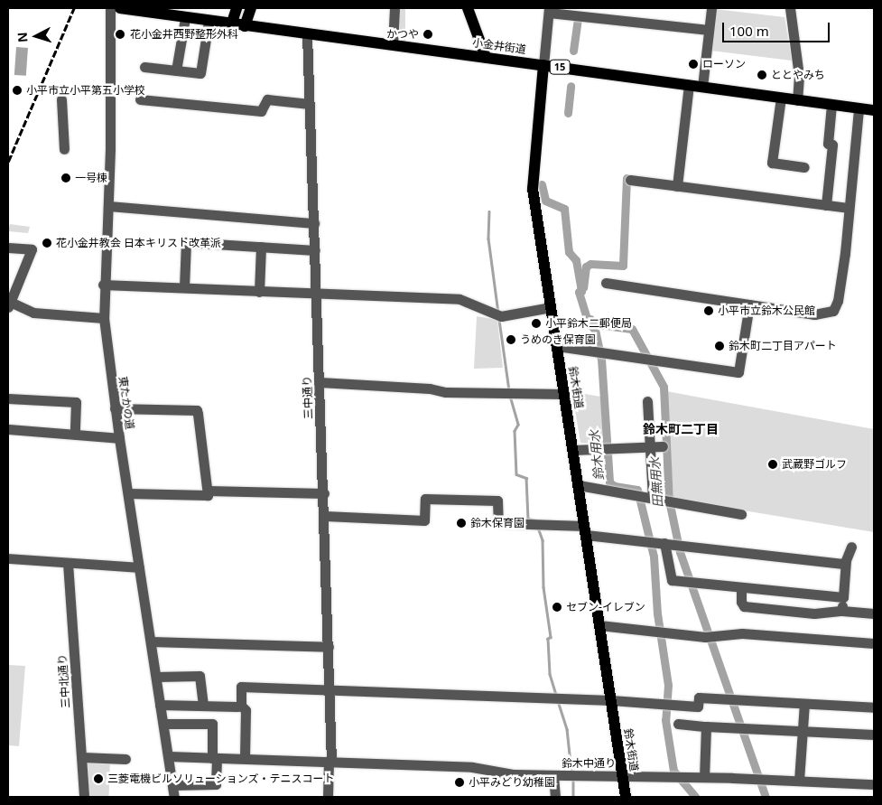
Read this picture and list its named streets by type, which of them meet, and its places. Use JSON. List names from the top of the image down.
{
  "streets": {
    "main road": ["小金井街道", "15", "鈴木街道"],
    "street": [
      "三中通り",
      "東たかの道",
      "三中北通り",
      "鈴木中通り"
    ]
  },
  "crossings": [
    ["小金井街道", "鈴木街道"],
    ["小金井街道", "三中通り"],
    ["鈴木街道", "鈴木中通り"],
    ["三中通り", "鈴木中通り"],
    ["東たかの道", "鈴木中通り"]
  ],
  "districts": ["鈴木町二丁目"],
  "water": ["鈴木用水", "田無用水"],
  "places": [
    "花小金井西野整形外科",
    "かつや",
    "ローソン",
    "ととやみち",
    "小平市立小平第五小学校",
    "一号棟",
    "花小金井教会 日本キリスト改革派",
    "小平市立鈴木公民館",
    "小平鈴木二郵便局",
    "うめのき保育園",
    "鈴木町二丁目アパート",
    "武蔵野ゴルフ",
    "鈴木保育園",
    "セブン-イレブン",
    "三菱電機ビルソリューションズ・テニスコート",
    "小平みどり幼稚園"
  ],
  "scale_bar": "100 m",
  "north": "left"
}
